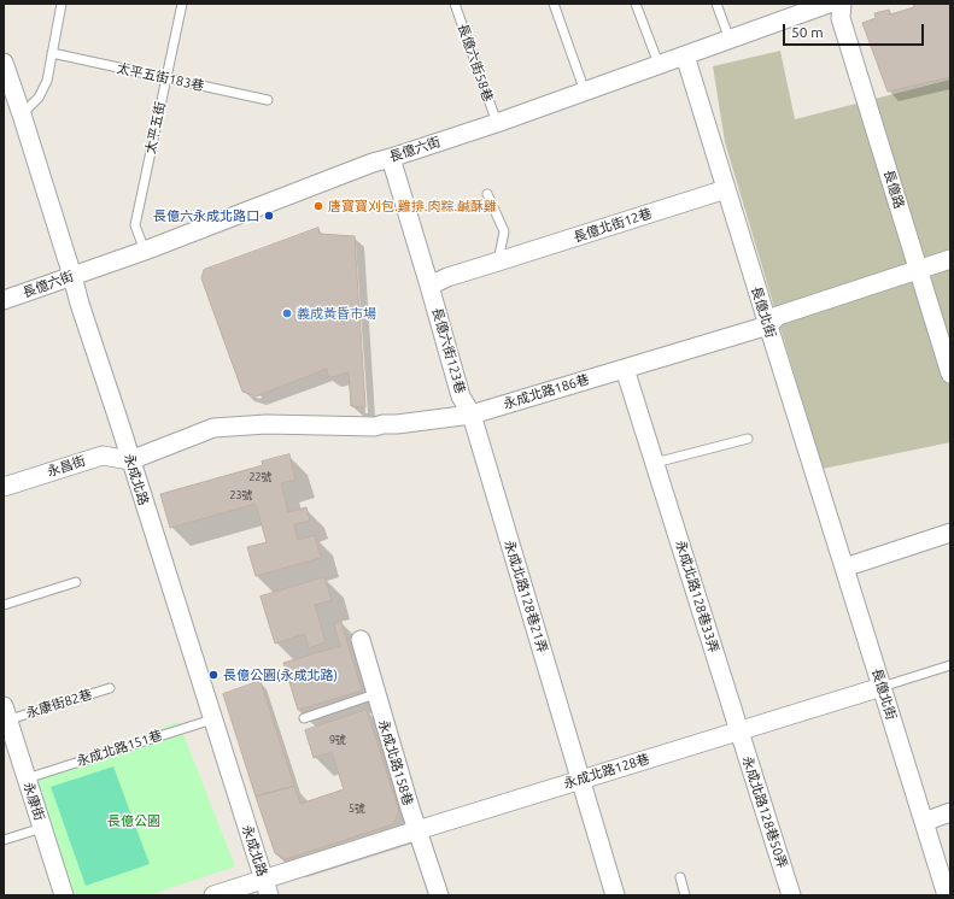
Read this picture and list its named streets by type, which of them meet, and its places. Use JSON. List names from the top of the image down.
{
  "streets": {
    "street": [
      "長億六街",
      "長億路",
      "長億北街12巷",
      "長億北街",
      "長億六街123巷",
      "永成北路186巷",
      "永昌街",
      "永成北路",
      "永成北路128巷21弄",
      "永成北路128巷33弄",
      "永成北路158巷",
      "永成北路128巷",
      "永康街",
      "永成北路128巷50弄"
    ],
    "lane": [
      "長億六街58巷",
      "太平五街183巷",
      "太平五街",
      "永康街82巷",
      "永成北路151巷"
    ]
  },
  "crossings": [
    ["長億六街58巷", "長億六街"],
    ["太平五街183巷", "太平五街"],
    ["太平五街", "長億六街"],
    ["長億六街", "長億北街"],
    ["長億六街", "長億六街123巷"],
    ["長億六街", "永成北路"],
    ["長億路", "永成北路186巷"],
    ["長億北街12巷", "長億北街"],
    ["長億北街", "永成北路186巷"],
    ["長億北街", "永成北路128巷"],
    ["長億六街123巷", "永成北路186巷"],
    ["長億六街123巷", "永成北路128巷21弄"],
    ["永成北路186巷", "永昌街"],
    ["永成北路186巷", "永成北路"],
    ["永成北路186巷", "永成北路128巷21弄"],
    ["永成北路186巷", "永成北路128巷33弄"],
    ["永昌街", "永成北路"],
    ["永成北路", "永成北路151巷"],
    ["永成北路", "永成北路128巷"],
    ["永成北路128巷21弄", "永成北路128巷"],
    ["永成北路128巷33弄", "永成北路128巷"],
    ["永成北路128巷33弄", "永成北路128巷50弄"],
    ["永康街82巷", "永康街"],
    ["永成北路151巷", "永康街"],
    ["永成北路158巷", "永成北路128巷"],
    ["永成北路128巷", "永成北路128巷50弄"]
  ],
  "parks": ["長億公園"],
  "places": [
    "唐寶寶刈包.雞排.肉粽.鹹酥雞",
    "長億六永成北路口",
    "義成黃昏市場",
    "長億公園(永成北路)"
  ],
  "house_numbers": [
    "22號",
    "23號",
    "9號",
    "5號"
  ],
  "scale_bar": "50 m"
}
